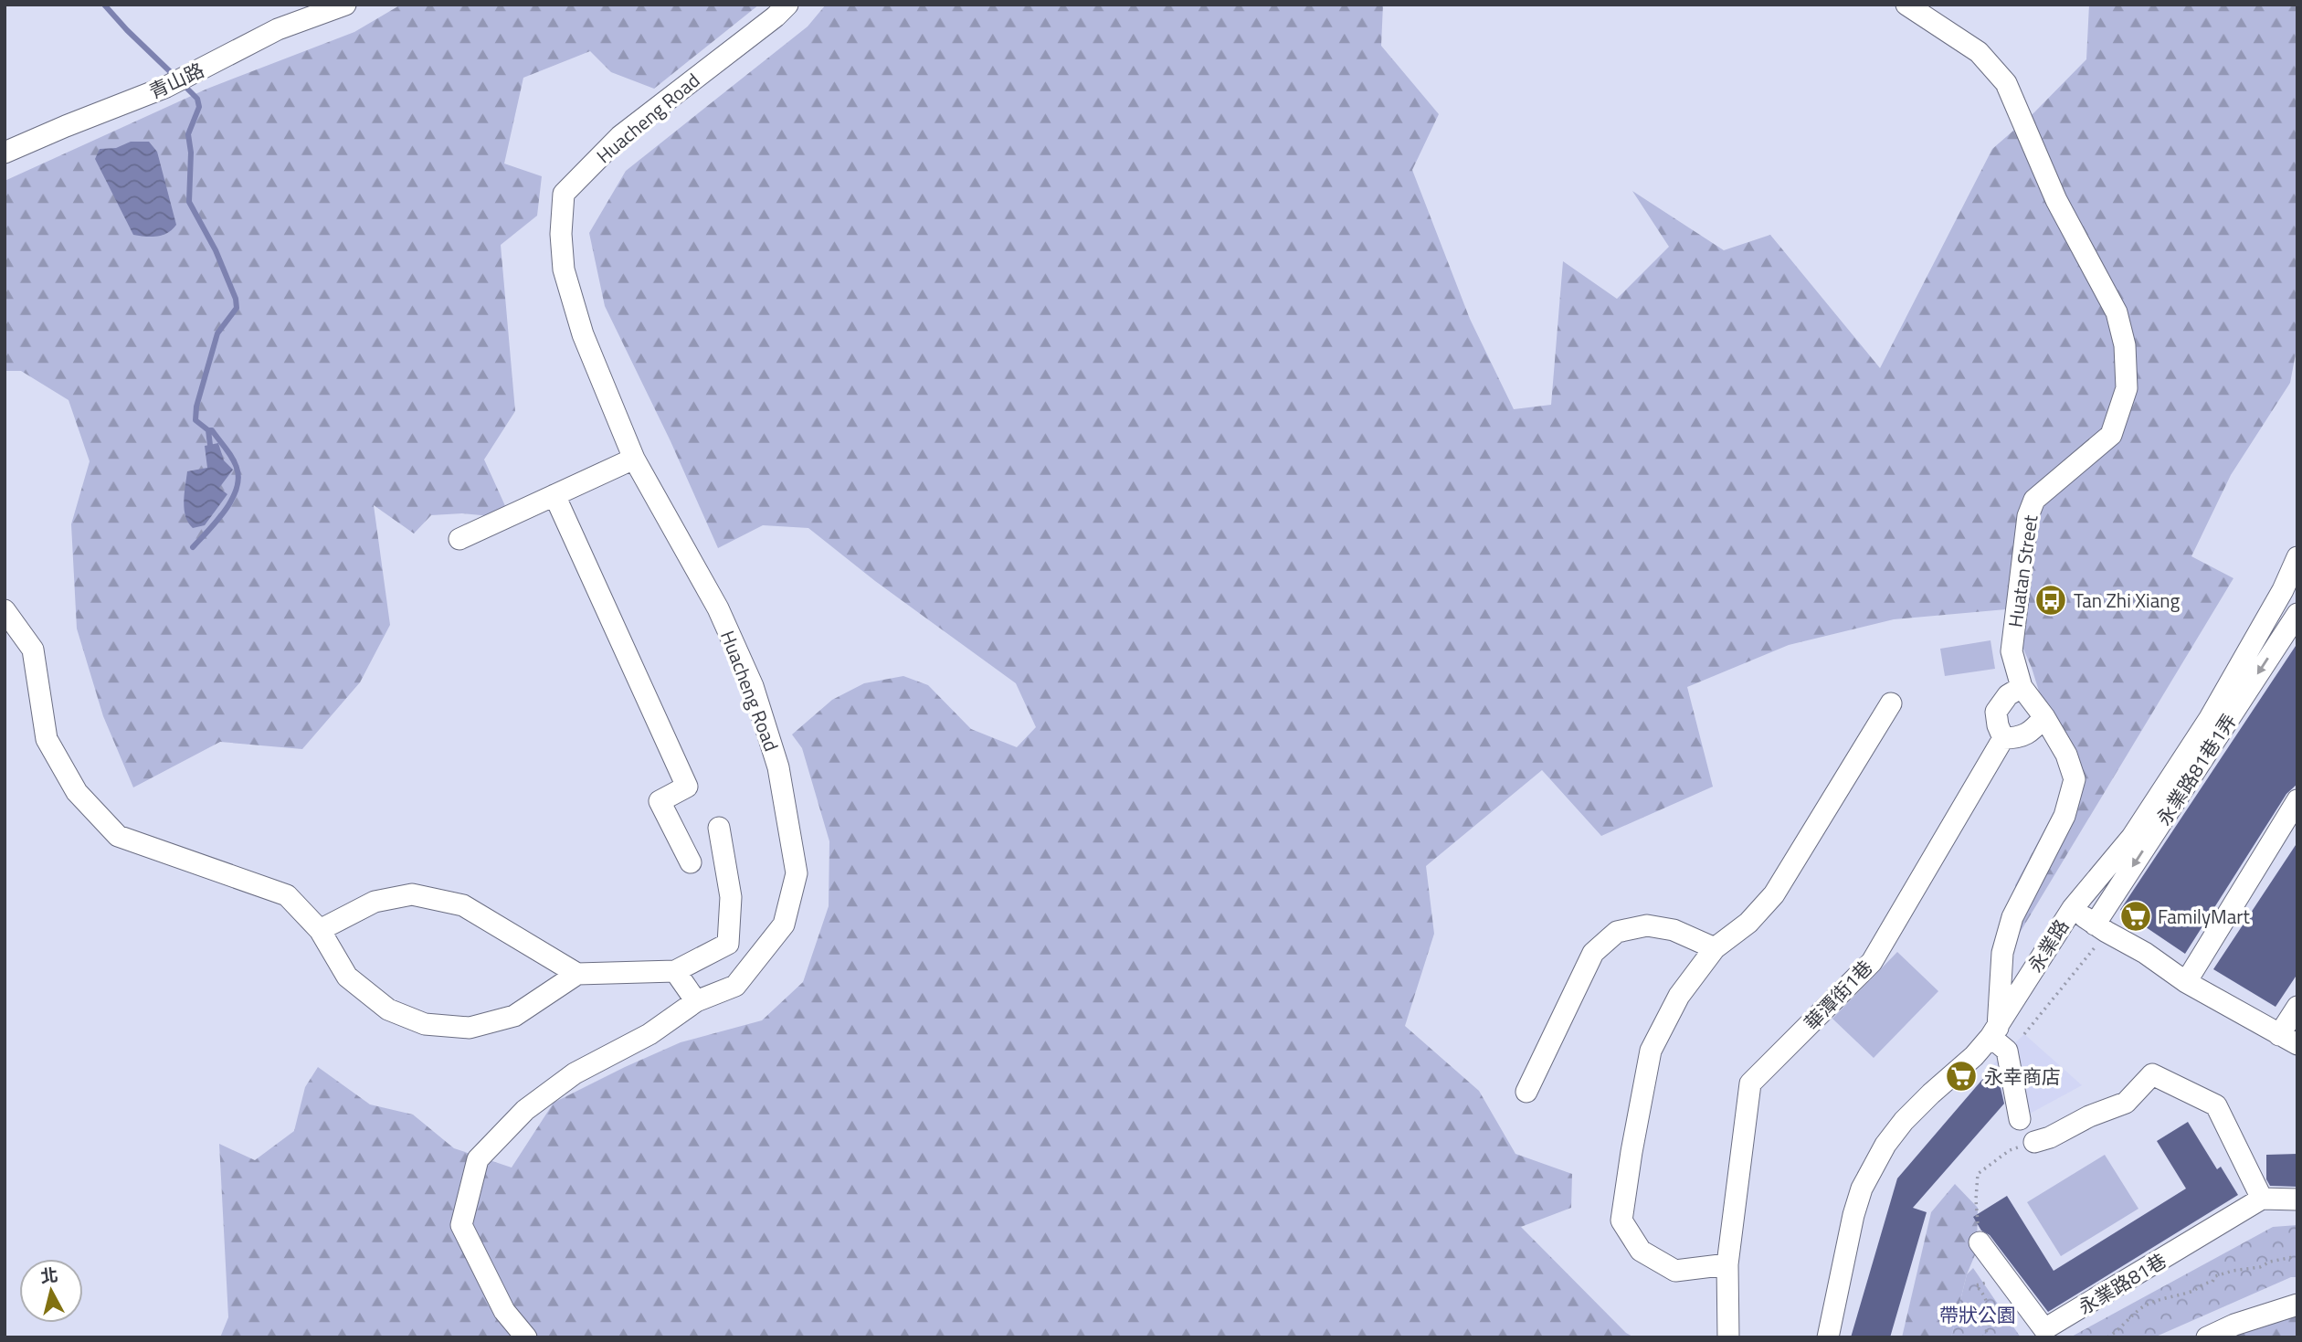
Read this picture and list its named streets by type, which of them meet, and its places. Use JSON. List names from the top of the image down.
{
  "streets": {
    "street": [
      "青山路",
      "Huacheng Road",
      "Huatan Street",
      "永業路81巷1弄",
      "永業路",
      "華潭街1巷",
      "永業路81巷"
    ]
  },
  "crossings": [
    ["Huatan Street", "永業路"],
    ["Huatan Street", "華潭街1巷"]
  ],
  "parks": ["帶狀公園"],
  "places": {
    "bus stop": ["Tan Zhi Xiang"],
    "supermarket": ["FamilyMart", "永幸商店"]
  },
  "north": "top"
}
